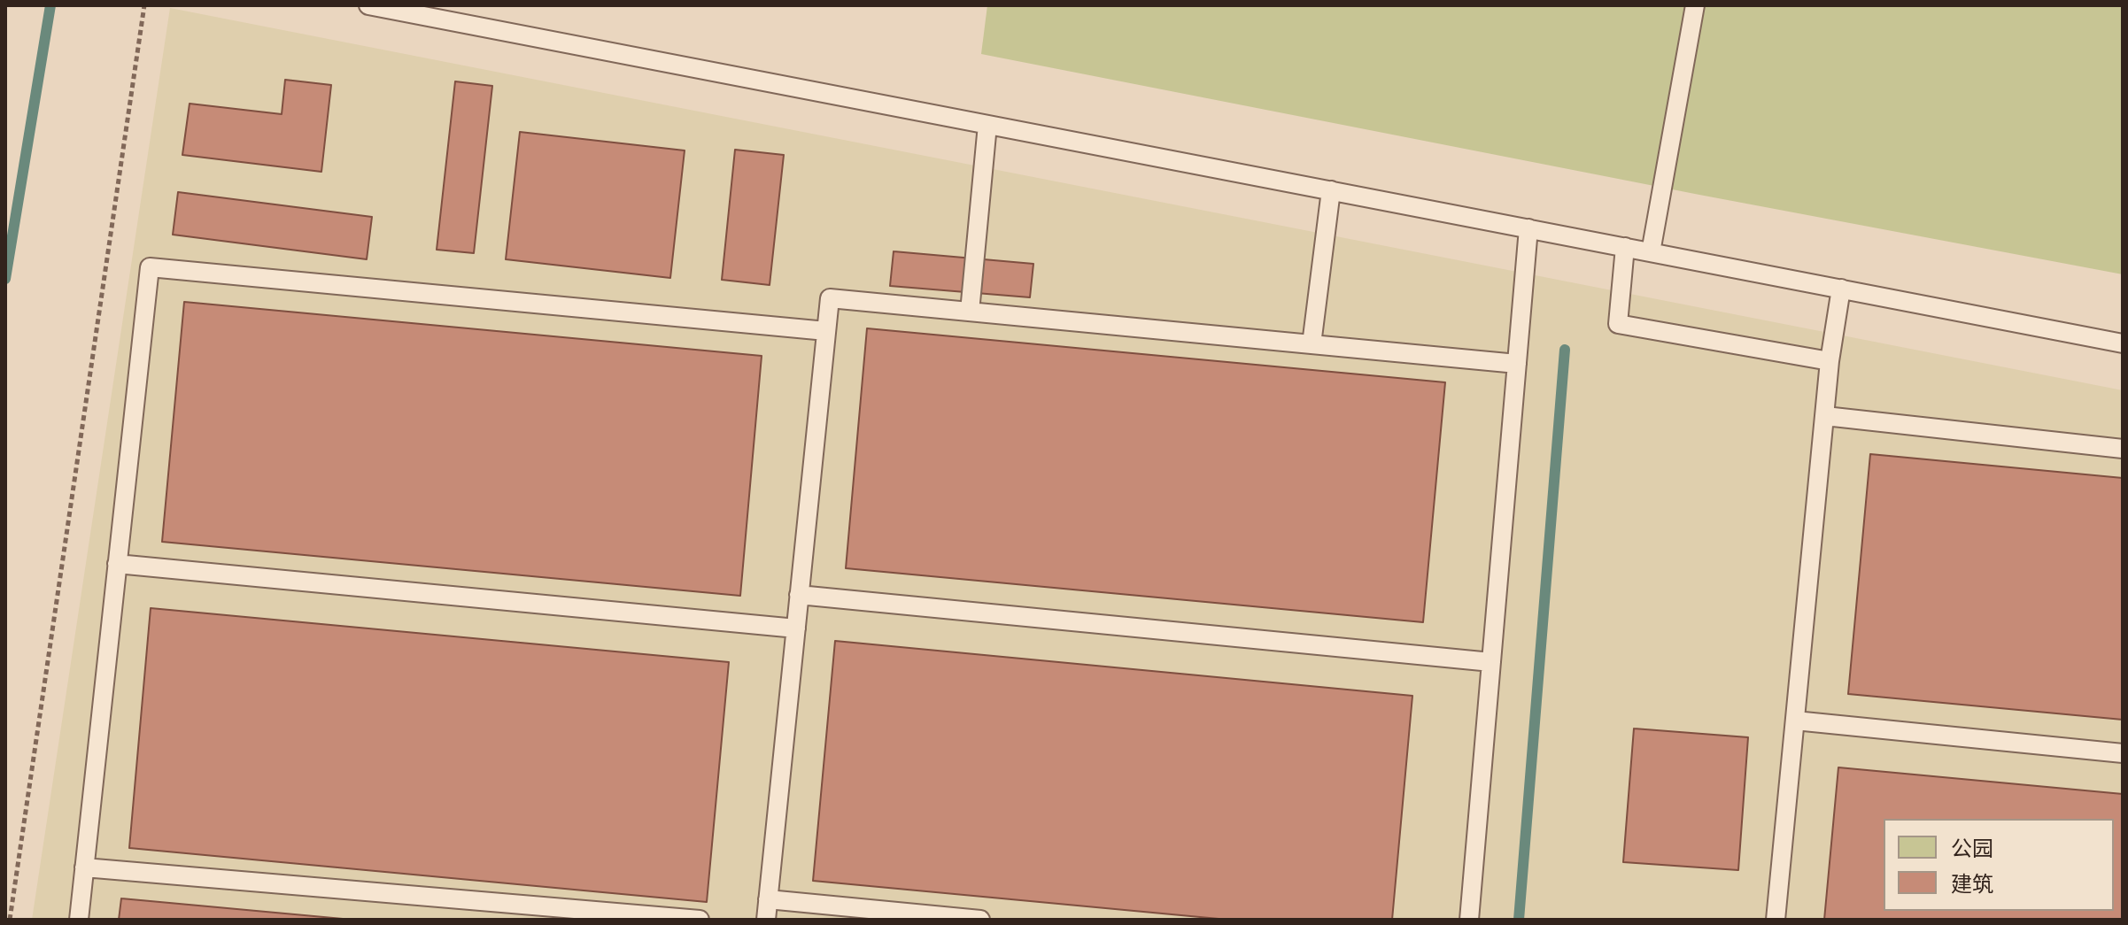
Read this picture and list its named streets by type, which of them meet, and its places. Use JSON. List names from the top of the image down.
{
  "legend": ["公园", "建筑"]
}
